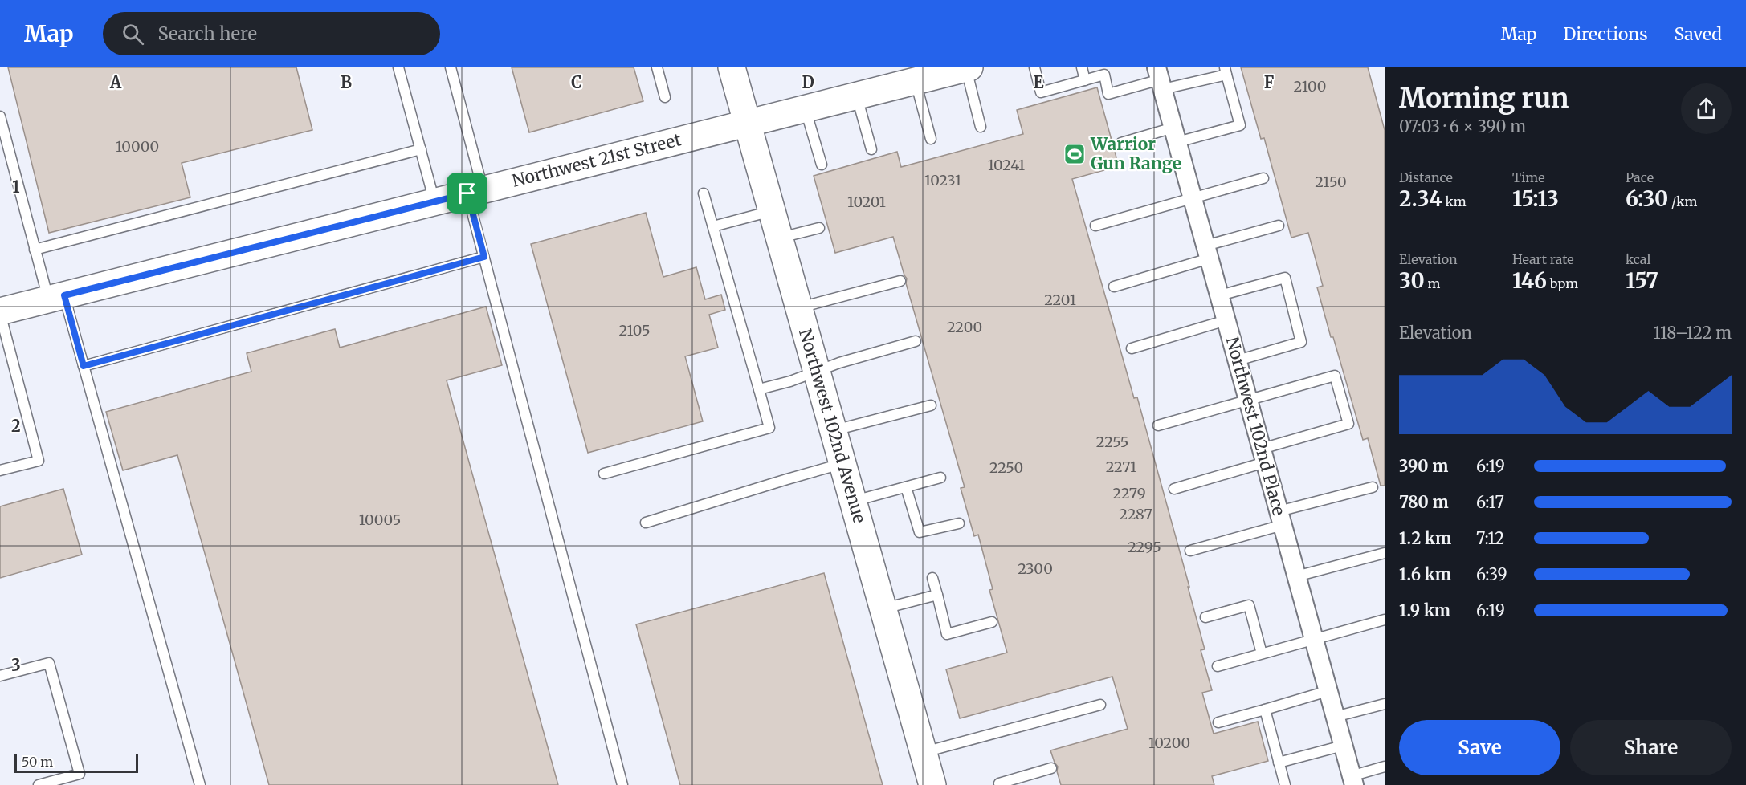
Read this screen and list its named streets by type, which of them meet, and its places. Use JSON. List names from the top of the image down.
{
  "streets": {
    "street": ["Northwest 21st Street", "Northwest 102nd Avenue", "Northwest 102nd Place"]
  },
  "crossings": [
    ["Northwest 21st Street", "Northwest 102nd Avenue"]
  ],
  "places": {
    "sports": ["Warrior Gun Range"]
  },
  "house_numbers": [
    "2100",
    "10000",
    "10241",
    "10231",
    "2150",
    "10201",
    "2201",
    "2200",
    "2105",
    "2255",
    "2271",
    "2250",
    "2279",
    "2287",
    "10005",
    "2295",
    "2300",
    "10200"
  ],
  "scale_bar": "50 m",
  "page": {
    "header": "Map",
    "search": "Search here",
    "nav": ["Map", "Directions", "Saved"],
    "heading": ["Morning run", "07:03 · 6 × 390 m"],
    "stats": [
      ["Distance", "2.34 km"],
      ["Time", "15:13"],
      ["Pace", "6:30 /km"],
      ["Elevation", "30 m"],
      ["Heart rate", "146 bpm"],
      ["kcal", "157"]
    ],
    "chart": ["Elevation", "118–122 m"],
    "list": [
      {
        "name": "390 m",
        "note": "6:19"
      },
      {
        "name": "780 m",
        "note": "6:17"
      },
      {
        "name": "1.2 km",
        "note": "7:12"
      },
      {
        "name": "1.6 km",
        "note": "6:39"
      },
      {
        "name": "1.9 km",
        "note": "6:19"
      }
    ],
    "buttons": ["Save", "Share"],
    "scale": "50 m"
  },
  "grid": {
    "columns": [
      "A",
      "B",
      "C",
      "D",
      "E",
      "F"
    ],
    "rows": ["1", "2", "3"]
  }
}
